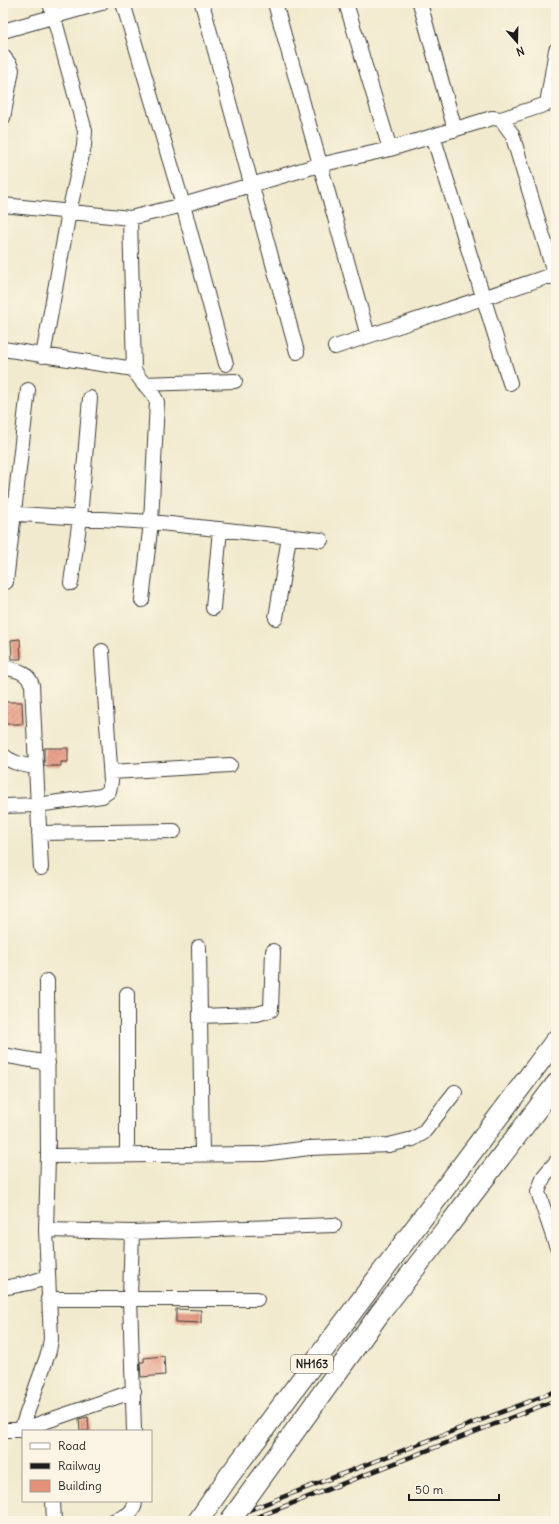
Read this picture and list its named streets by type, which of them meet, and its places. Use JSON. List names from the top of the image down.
{
  "streets": {
    "highway": ["NH163"]
  },
  "legend": ["Road", "Railway", "Building"],
  "scale_bar": "50 m",
  "north": "bottom"
}
